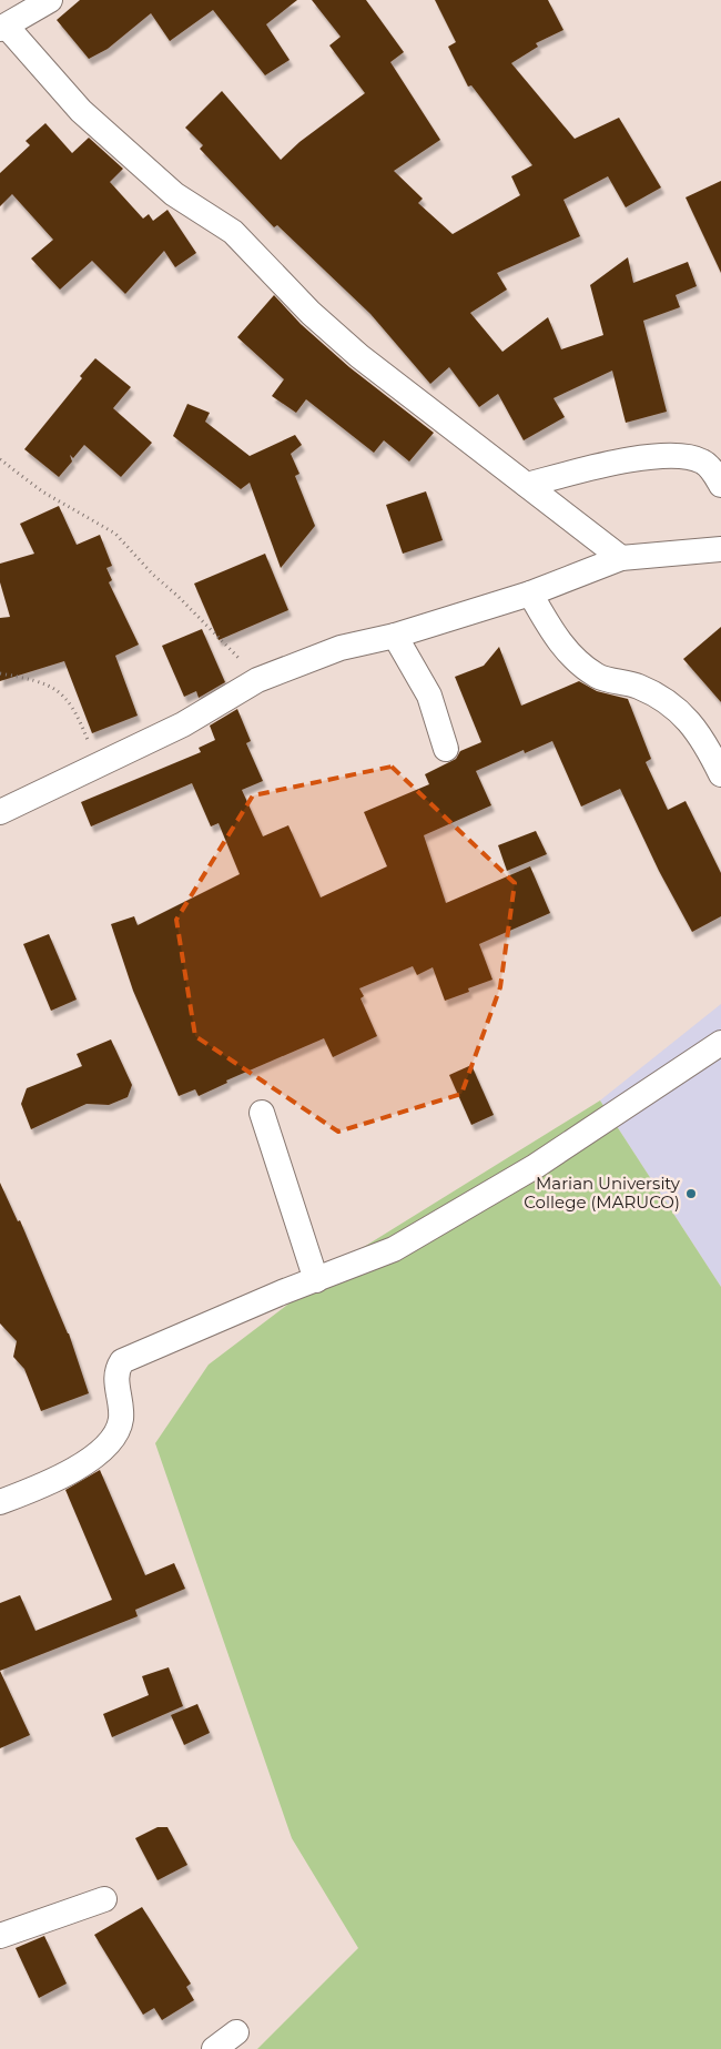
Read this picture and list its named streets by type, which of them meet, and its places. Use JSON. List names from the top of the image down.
{
  "places": ["Marian University College (MARUCO)"]
}
